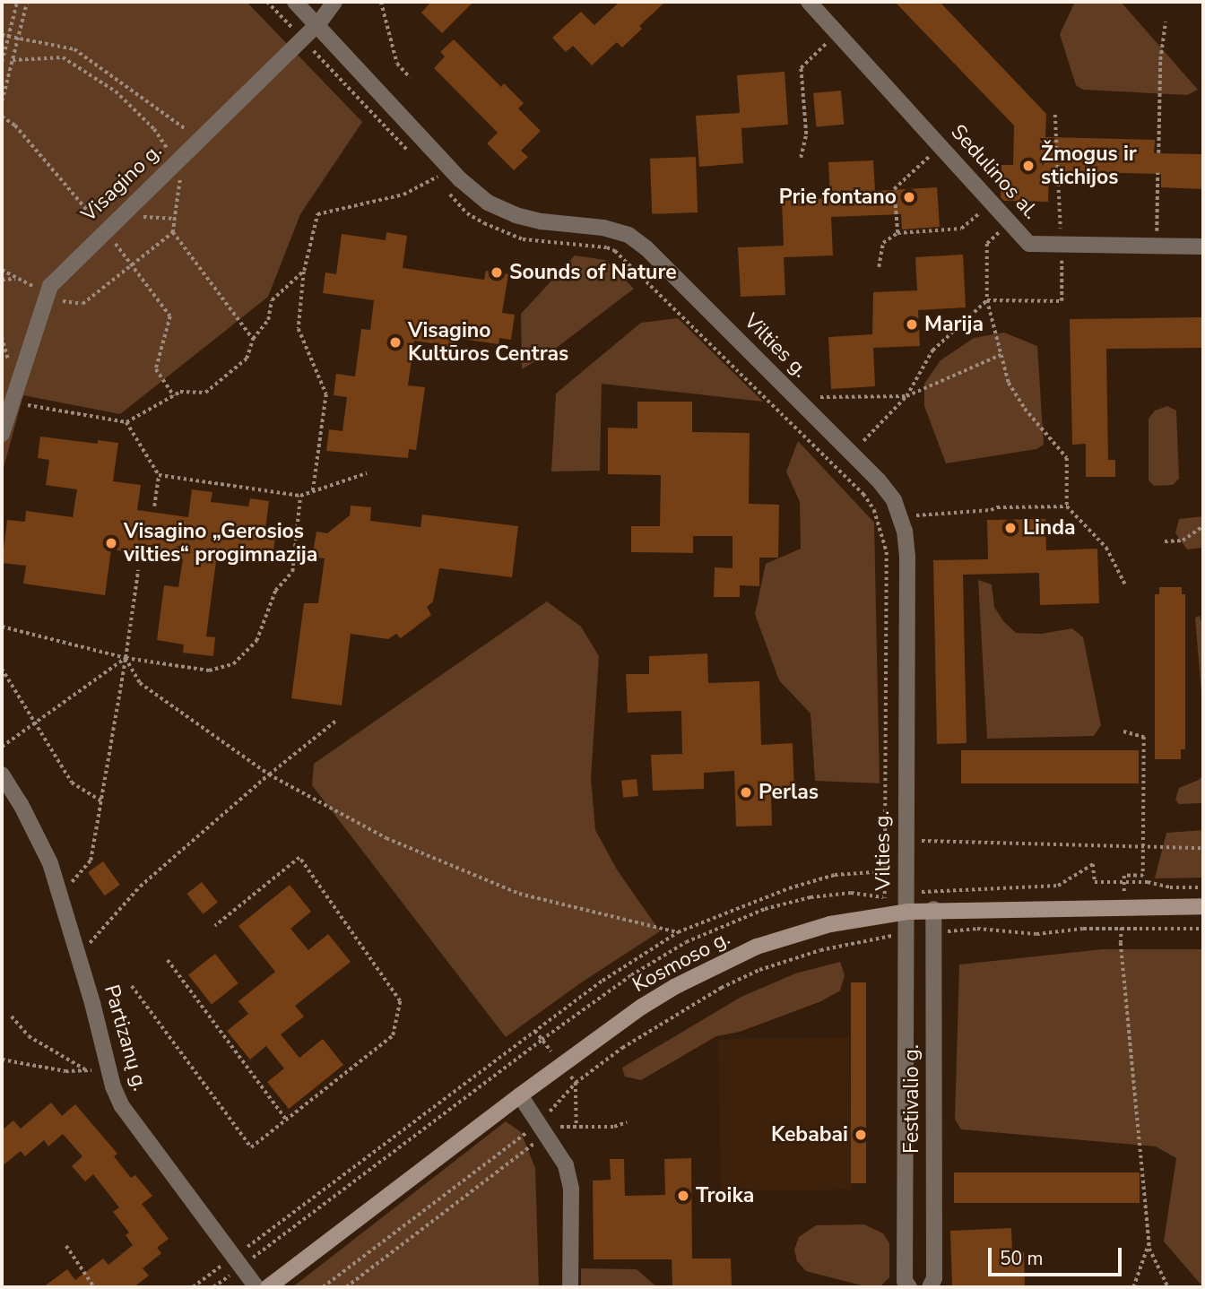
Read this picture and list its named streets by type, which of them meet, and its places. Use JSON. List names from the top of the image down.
{
  "streets": {
    "main road": ["Kosmoso g."],
    "street": [
      "Sedulinos al.",
      "Visagino g.",
      "Vilties g.",
      "Partizanų g.",
      "Festivalio g."
    ]
  },
  "crossings": [
    ["Visagino g.", "Vilties g."],
    ["Vilties g.", "Kosmoso g."],
    ["Vilties g.", "Festivalio g."],
    ["Kosmoso g.", "Festivalio g."]
  ],
  "places": [
    "Žmogus ir stichijos",
    "Prie fontano",
    "Sounds of Nature",
    "Marija",
    "Visagino Kultūros Centras",
    "Linda",
    "Visagino „Gerosios vilties“ progimnazija",
    "Perlas",
    "Kebabai",
    "Troika"
  ],
  "scale_bar": "50 m"
}
